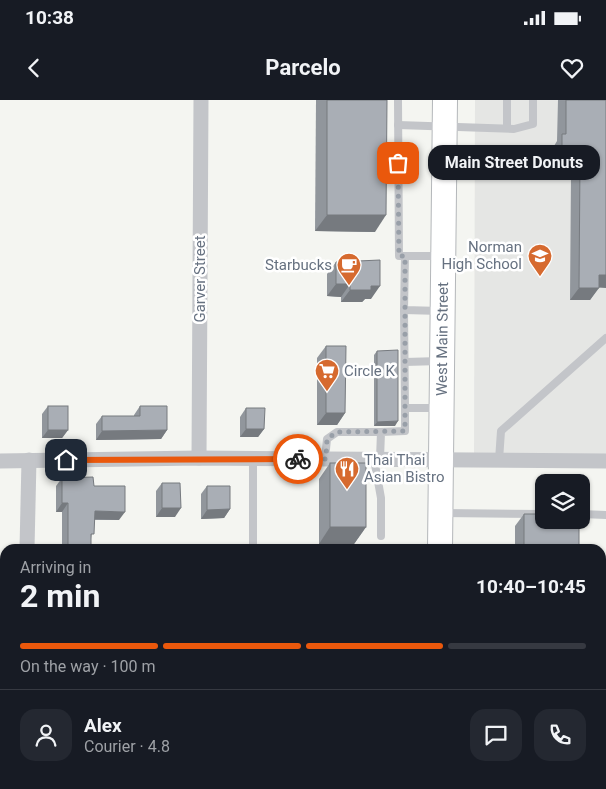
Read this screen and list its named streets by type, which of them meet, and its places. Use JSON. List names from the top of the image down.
{
  "streets": {
    "main road": ["West Main Street"],
    "street": ["Garver Street"]
  },
  "places": {
    "other": ["Main Street Donuts"],
    "school or university": ["Norman High School"],
    "cafe": ["Starbucks"],
    "supermarket": ["Circle K"],
    "restaurant": ["Thai Thai Asian Bistro"]
  },
  "page": {
    "status": "10:38",
    "header": "Parcelo",
    "bubble": "Main Street Donuts",
    "heading": ["2 min", "Arriving in", "10:40–10:45"],
    "panel": ["Alex", "Courier · 4.8"],
    "bar": "On the way · 100 m"
  }
}
